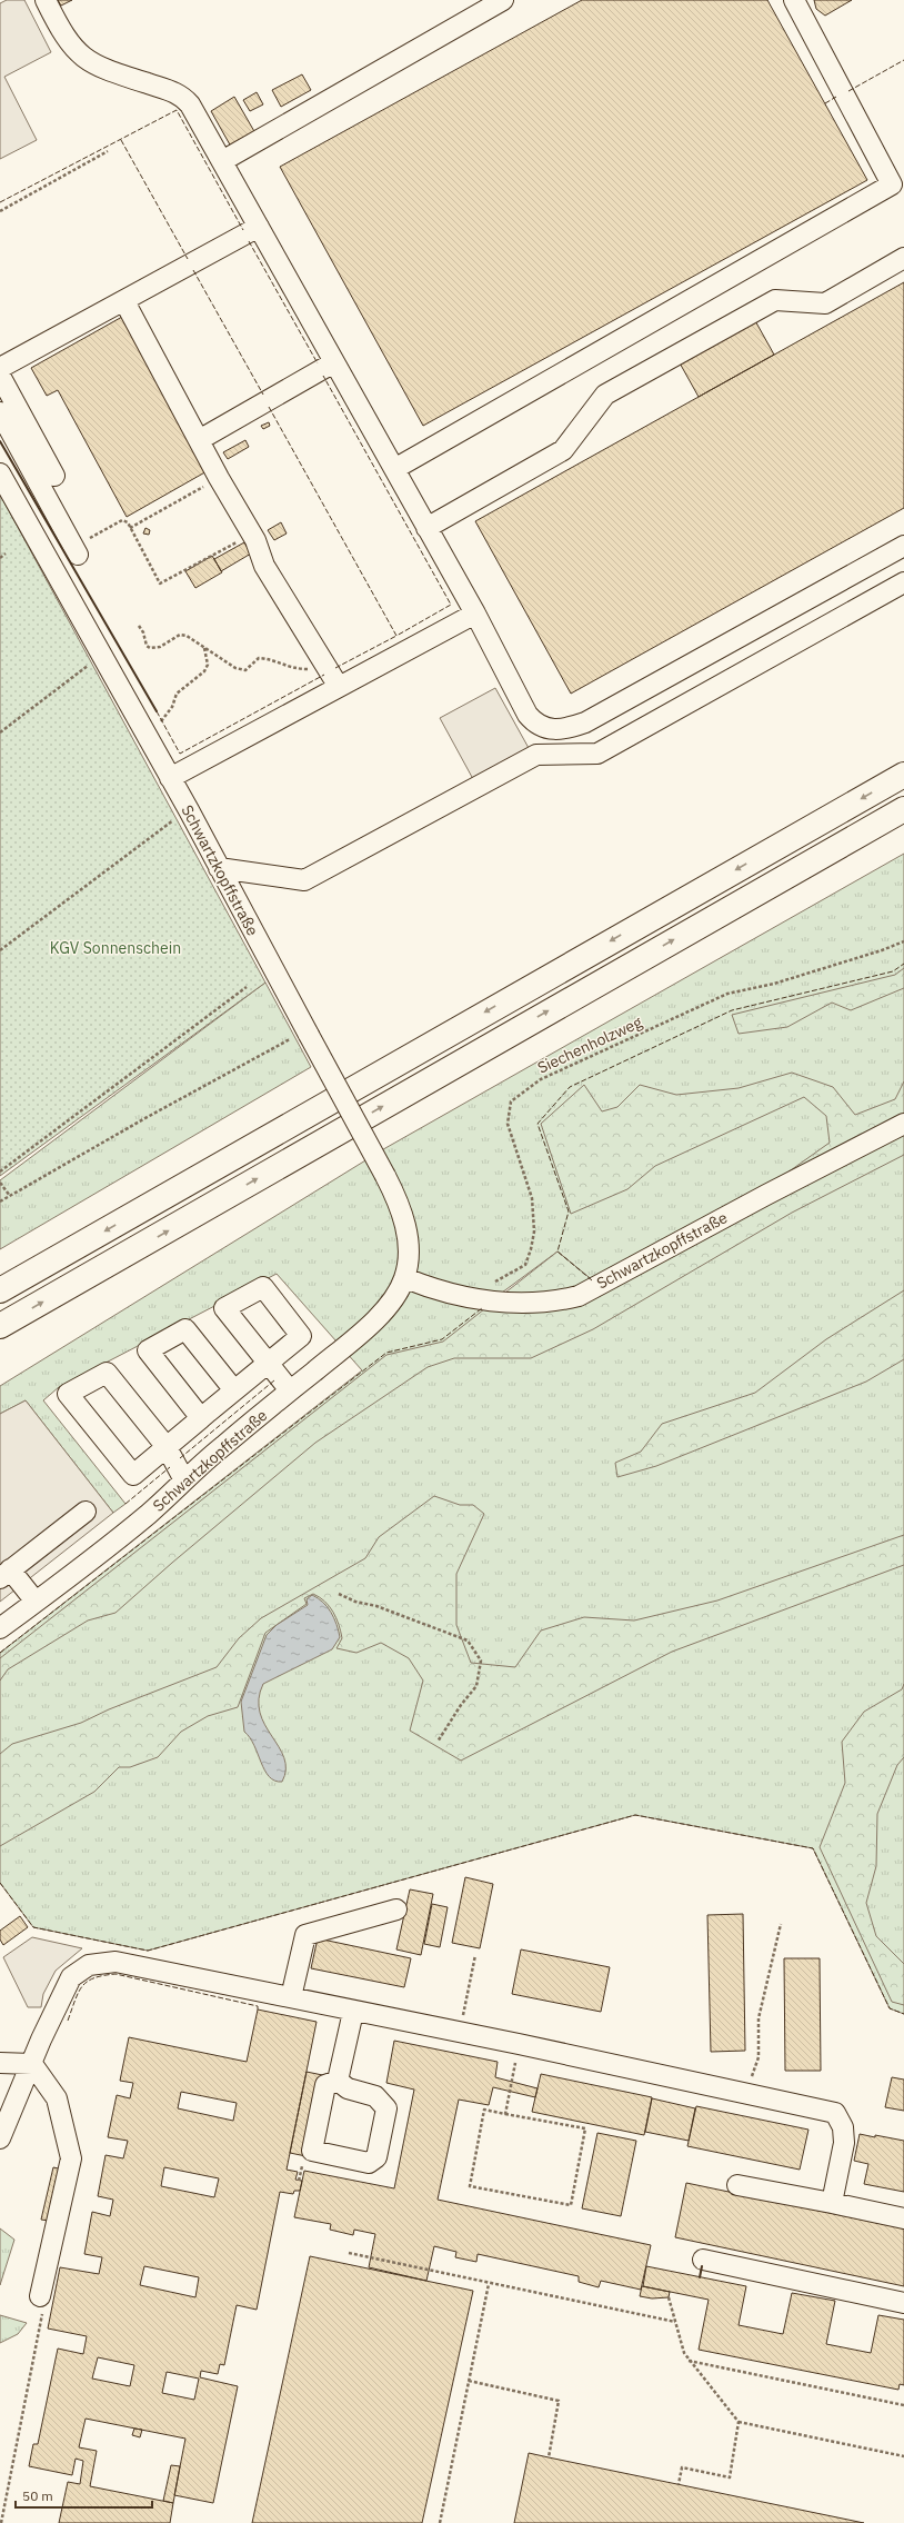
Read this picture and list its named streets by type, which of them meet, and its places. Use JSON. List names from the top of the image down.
{
  "streets": {
    "street": ["Schwartzkopffstraße"],
    "path": ["Siechenholzweg"]
  },
  "crossings": [
    ["Schwartzkopffstraße", "Siechenholzweg"]
  ],
  "parks": ["KGV Sonnenschein"],
  "scale_bar": "50 m"
}
